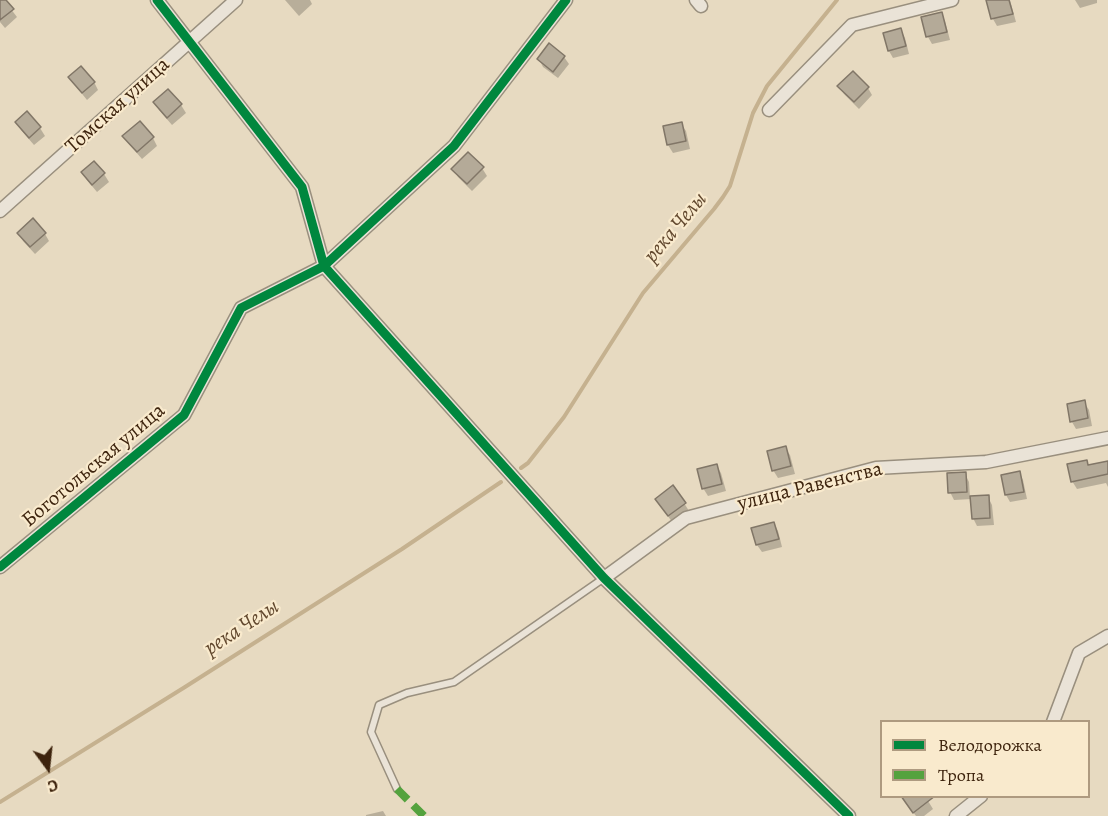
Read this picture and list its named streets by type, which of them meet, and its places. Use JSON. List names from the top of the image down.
{
  "streets": {
    "street": ["Томская улица", "Боготольская улица", "улица Равенства"]
  },
  "water": ["река Челы"],
  "legend": ["Велодорожка", "Тропа"],
  "north": "bottom"
}
